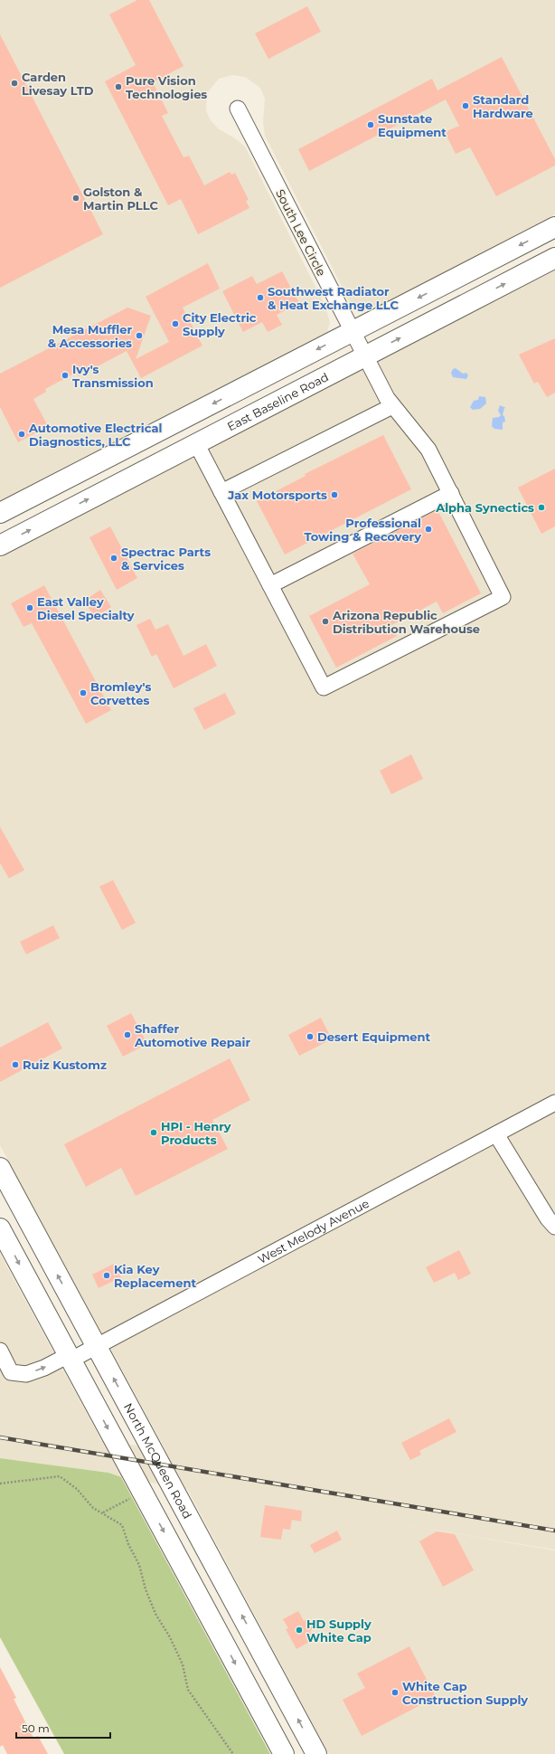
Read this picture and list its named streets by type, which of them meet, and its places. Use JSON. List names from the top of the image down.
{
  "streets": {
    "main road": ["East Baseline Road", "North McQueen Road"],
    "street": ["South Lee Circle", "West Melody Avenue"]
  },
  "crossings": [
    ["South Lee Circle", "East Baseline Road"],
    ["West Melody Avenue", "North McQueen Road"]
  ],
  "places": [
    "Carden Livesay LTD",
    "Pure Vision Technologies",
    "Standard Hardware",
    "Sunstate Equipment",
    "Golston & Martin PLLC",
    "Southwest Radiator & Heat Exchange LLC",
    "City Electric Supply",
    "Mesa Muffler & Accessories",
    "Ivy's Transmission",
    "Automotive Electrical Diagnostics, LLC",
    "Jax Motorsports",
    "Alpha Synectics",
    "Professional Towing & Recovery",
    "Spectrac Parts & Services",
    "East Valley Diesel Specialty",
    "Arizona Republic Distribution Warehouse",
    "Bromley's Corvettes",
    "Shaffer Automotive Repair",
    "Desert Equipment",
    "Ruiz Kustomz",
    "HPI - Henry Products",
    "Kia Key Replacement",
    "HD Supply White Cap",
    "White Cap Construction Supply"
  ],
  "scale_bar": "50 m"
}
